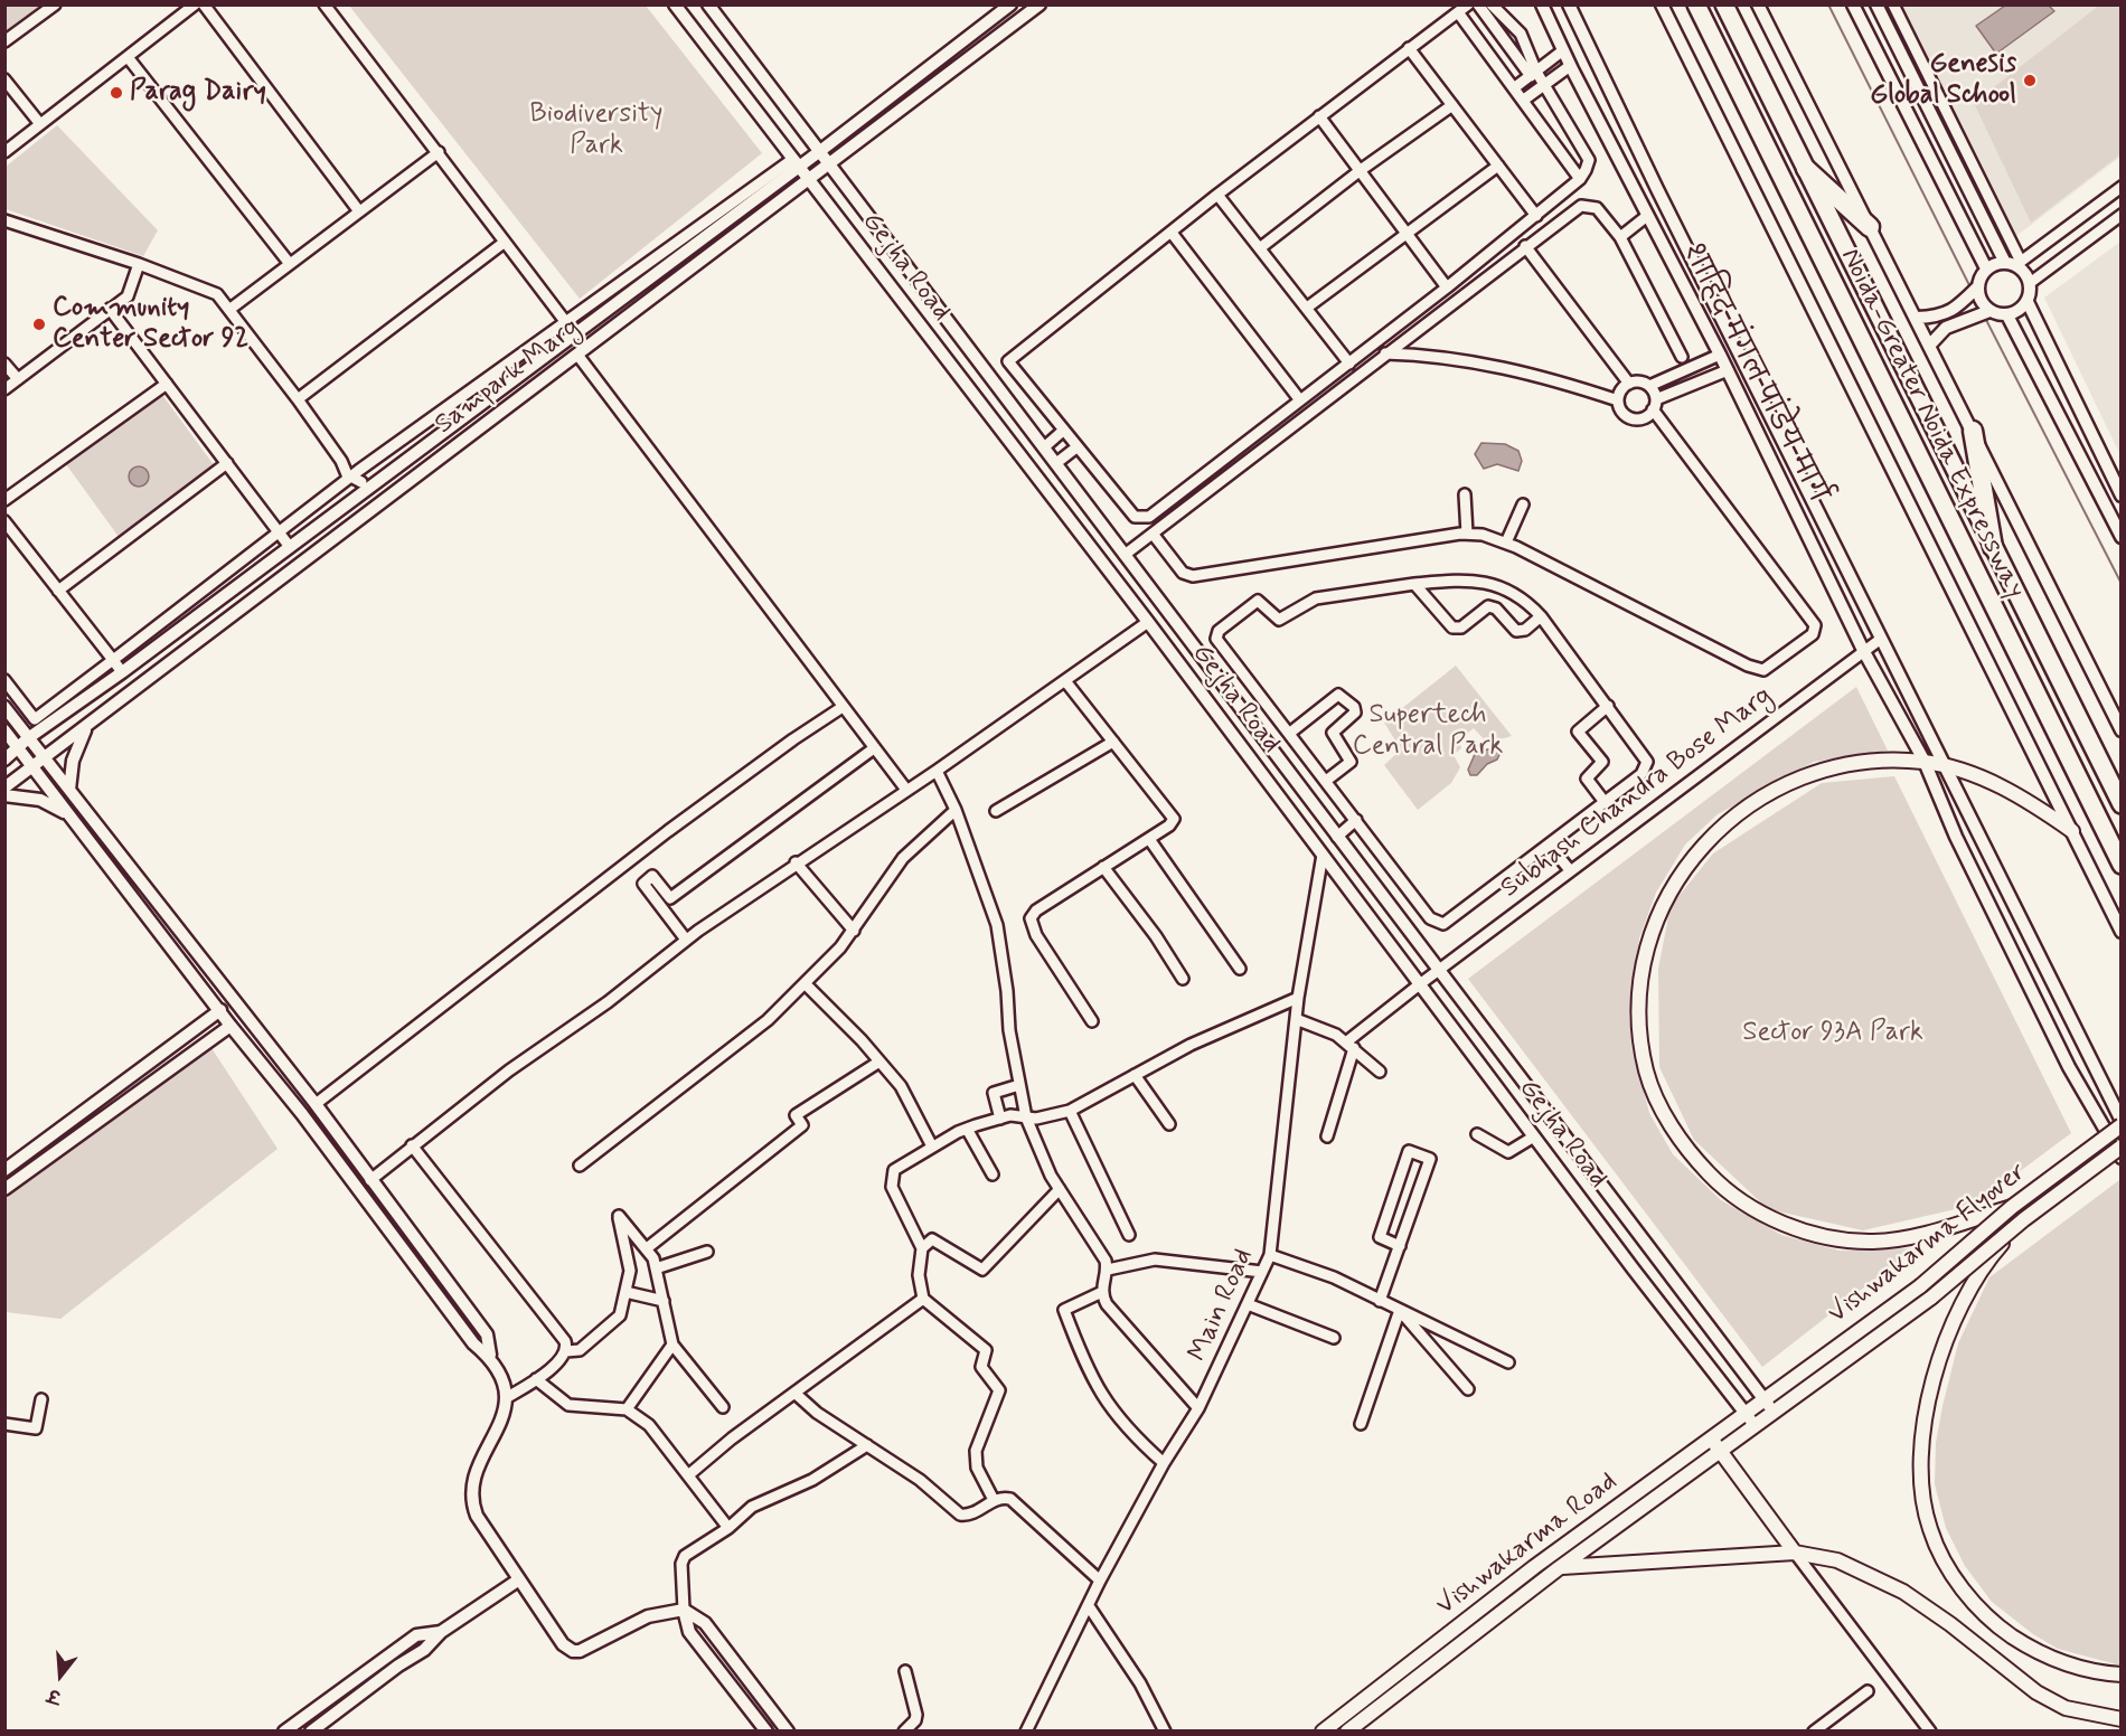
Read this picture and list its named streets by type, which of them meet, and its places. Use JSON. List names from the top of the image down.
{
  "streets": {
    "highway": ["Noida-Greater Noida Expressway"],
    "main road": ["Vishwakarma Flyover", "Vishwakarma Road"],
    "street": [
      "Gejha Road",
      "शाहिद मंगल पांडेय मार्ग",
      "Sampark Marg",
      "Subhash Chandra Bose Marg",
      "Main Road"
    ]
  },
  "crossings": [
    ["Gejha Road", "Sampark Marg"],
    ["Gejha Road", "Subhash Chandra Bose Marg"],
    ["Gejha Road", "Vishwakarma Flyover"],
    ["Gejha Road", "Main Road"],
    ["Gejha Road", "Vishwakarma Road"],
    ["शाहिद मंगल पांडेय मार्ग", "Subhash Chandra Bose Marg"],
    ["Vishwakarma Flyover", "Vishwakarma Road"]
  ],
  "parks": ["Biodiversity Park", "Supertech Central Park", "Sector 93A Park"],
  "places": ["Genesis Global School", "Parag Dairy", "Community Center Sector 92"],
  "north": "bottom"
}
